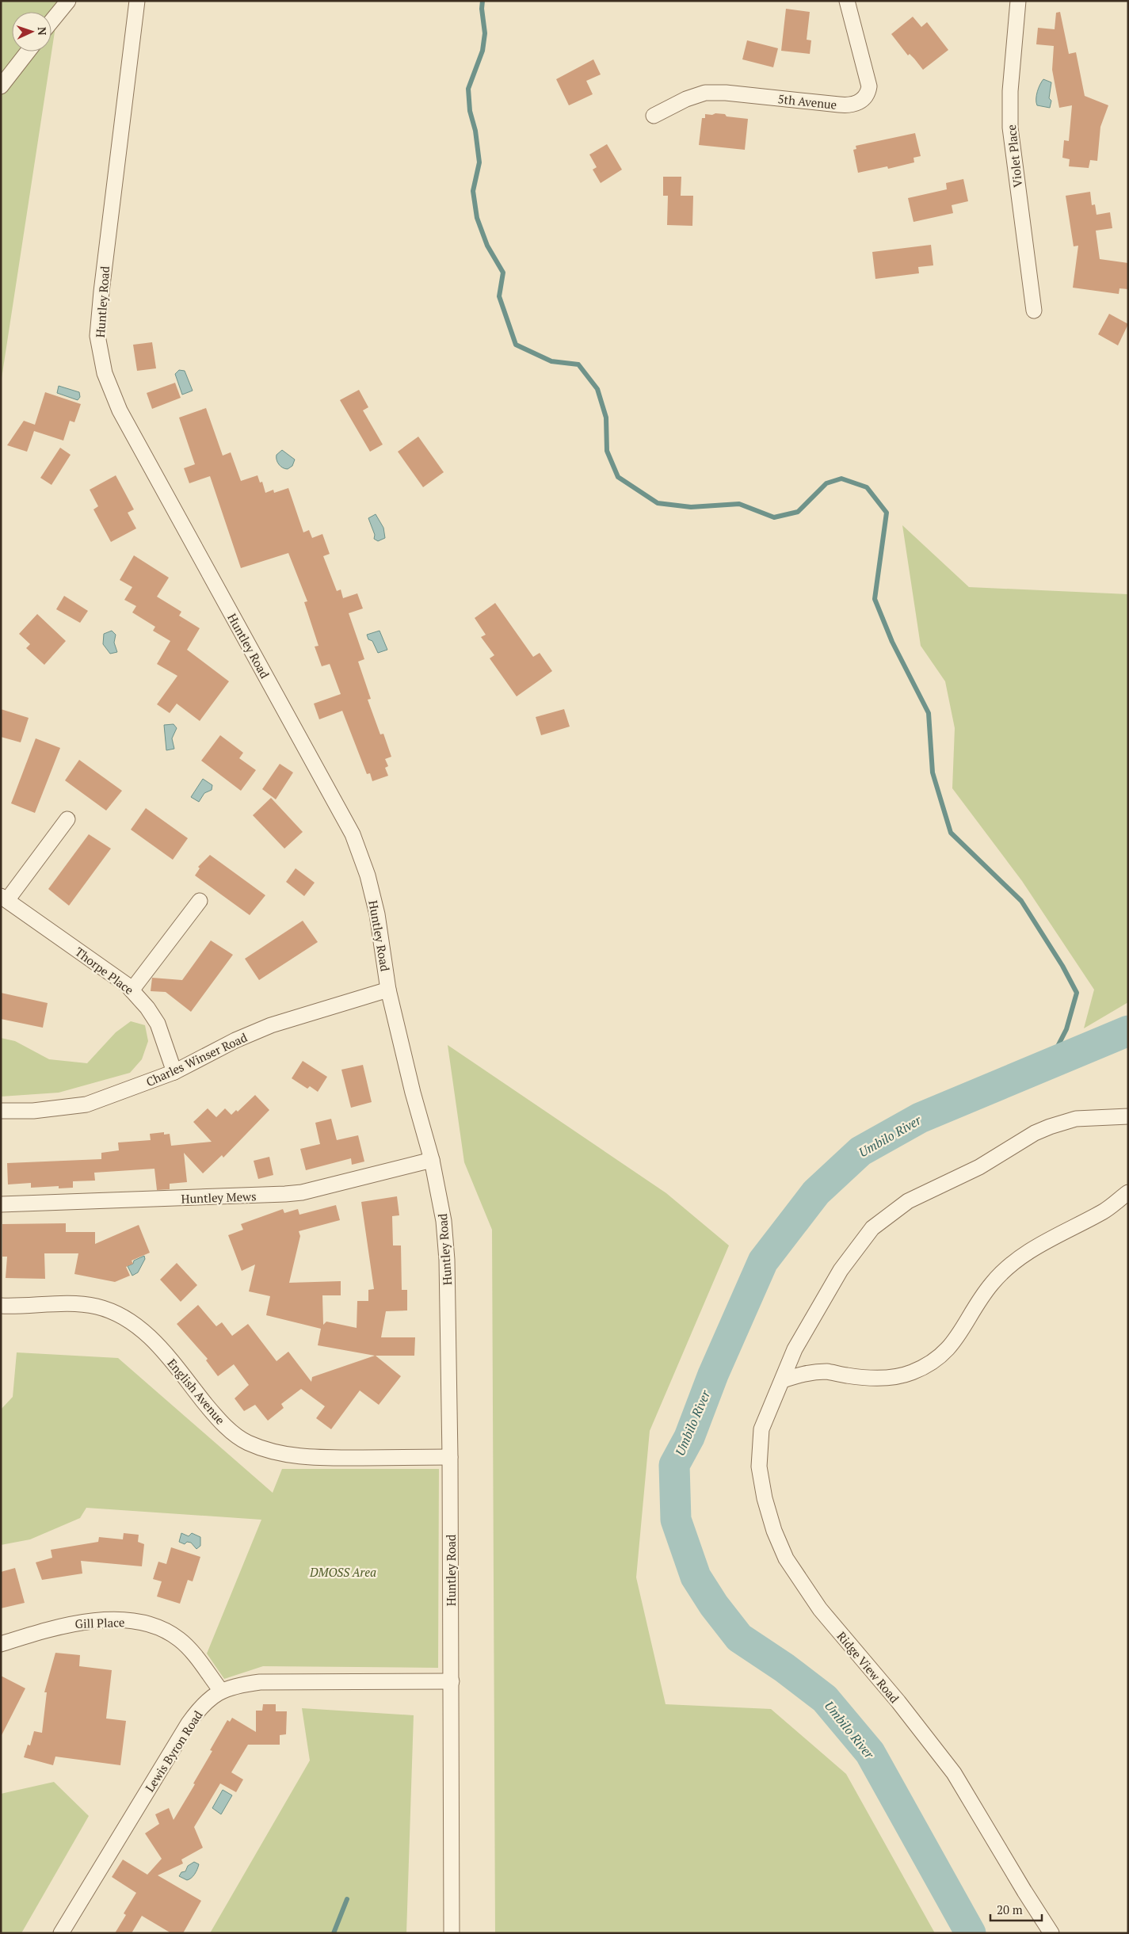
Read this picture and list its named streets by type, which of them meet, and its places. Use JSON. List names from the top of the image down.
{
  "streets": {
    "street": [
      "5th Avenue",
      "Violet Place",
      "Huntley Road",
      "Thorpe Place",
      "Charles Winser Road",
      "Huntley Mews",
      "English Avenue",
      "Gill Place",
      "Ridge View Road",
      "Lewis Byron Road"
    ]
  },
  "crossings": [
    ["Huntley Road", "Charles Winser Road"],
    ["Huntley Road", "Huntley Mews"],
    ["Huntley Road", "English Avenue"],
    ["Huntley Road", "Lewis Byron Road"],
    ["Thorpe Place", "Charles Winser Road"],
    ["Gill Place", "Lewis Byron Road"]
  ],
  "water": ["Umbilo River"],
  "parks": ["DMOSS Area"],
  "scale_bar": "20 m",
  "north": "right"
}
